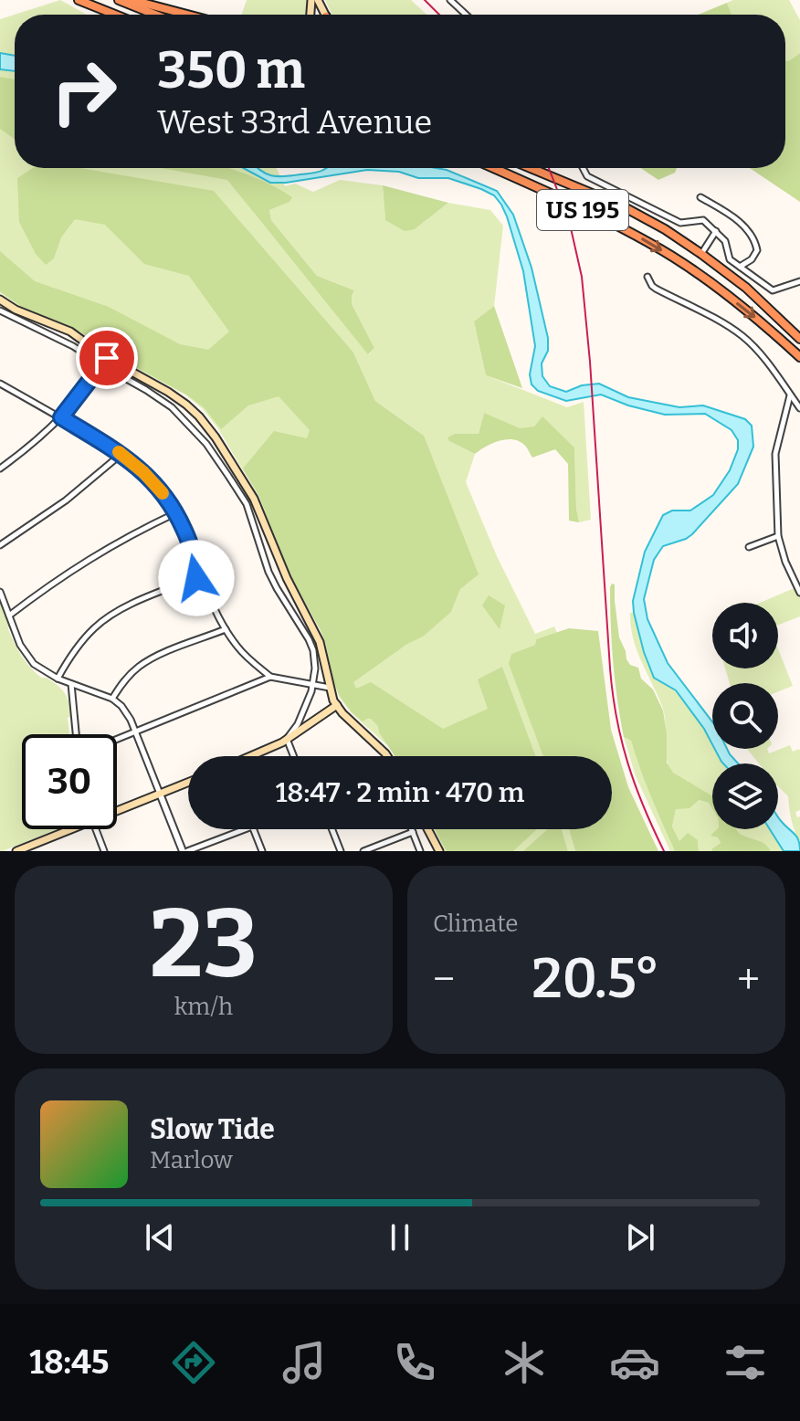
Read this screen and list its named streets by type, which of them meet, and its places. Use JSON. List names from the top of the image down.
{
  "streets": {
    "highway": ["US 195"]
  },
  "page": {
    "turn": ["350 m", "West 33rd Avenue"],
    "limit": "30",
    "trip": "18:47 · 2 min · 470 m",
    "tile": [
      ["23", "km/h"],
      "Climate"
    ],
    "heat": ["−", "20.5°", "+"],
    "song": ["Slow Tide", "Marlow"],
    "tabs": "18:45"
  }
}
